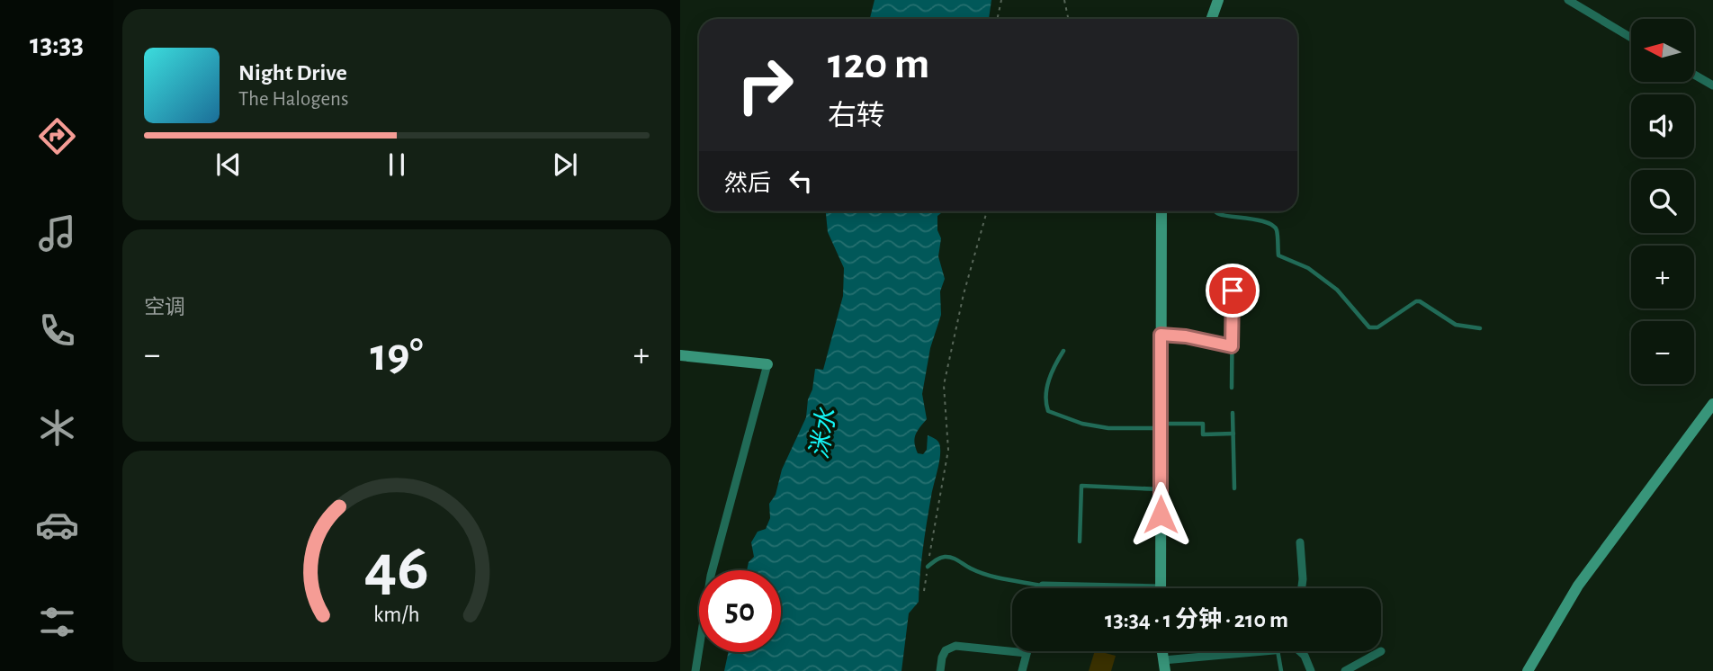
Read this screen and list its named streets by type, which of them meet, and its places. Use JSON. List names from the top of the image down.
{
  "water": ["洣水"],
  "north": "left",
  "page": {
    "tabs": "13:33",
    "map_buttons": ["+", "−"],
    "turn": ["120 m", "右转"],
    "song": ["Night Drive", "The Halogens"],
    "then": "然后",
    "tile": "空调",
    "heat": ["−", "19°", "+"],
    "limit": "50",
    "trip": "13:34 · 1 分钟 · 210 m",
    "gauge": ["46", "km/h"]
  }
}
